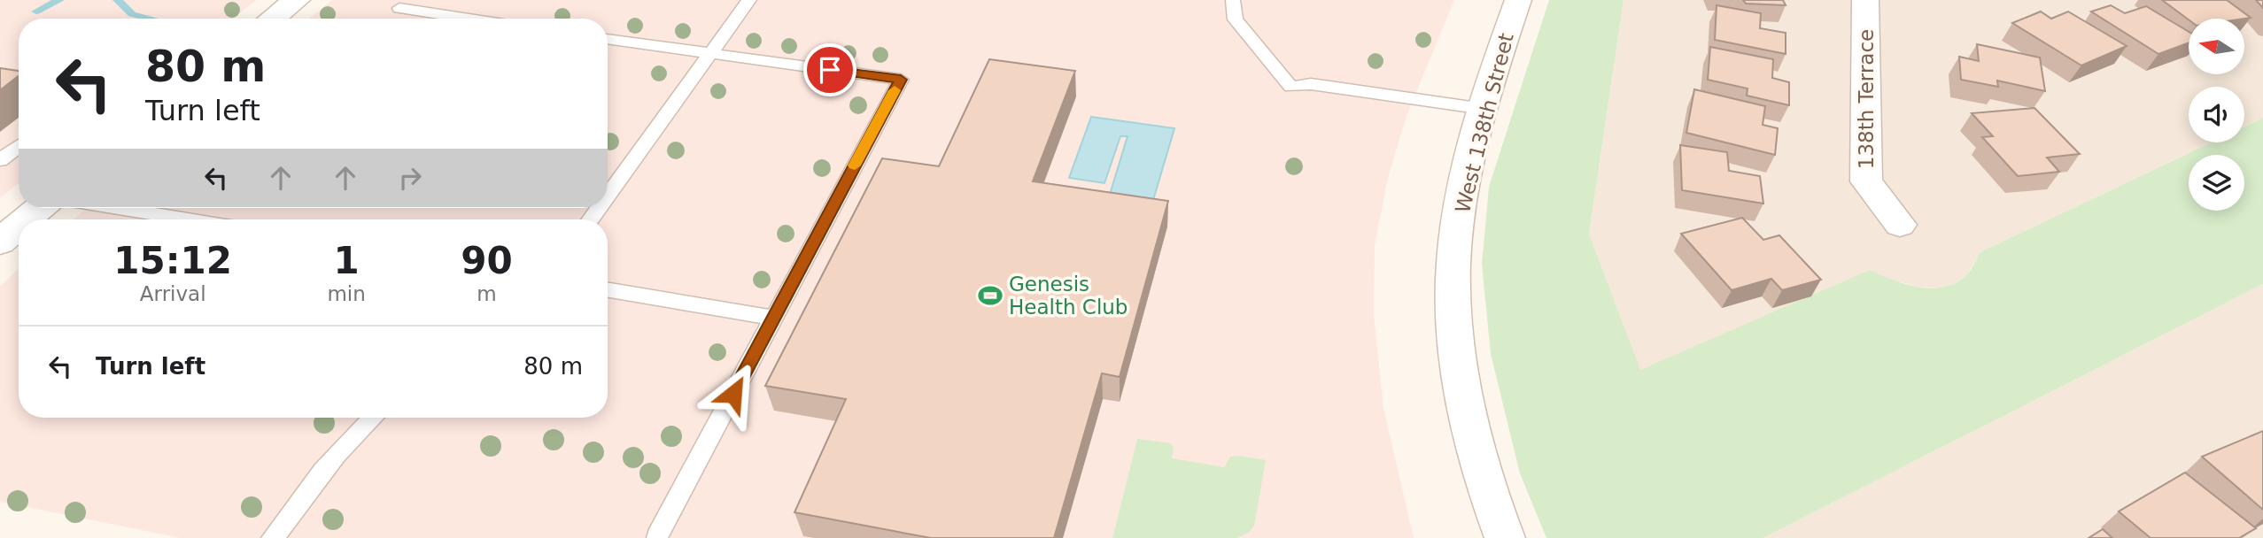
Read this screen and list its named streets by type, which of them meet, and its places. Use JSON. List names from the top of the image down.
{
  "streets": {
    "street": ["138th Terrace", "West 138th Street"]
  },
  "places": {
    "sports": ["Genesis Health Club"]
  },
  "north": "left",
  "page": {
    "turn": ["80 m", "Turn left"],
    "eta": [
      "15:12",
      "Arrival",
      "1",
      "min",
      "90",
      "m"
    ],
    "list": [
      {
        "name": "Turn left",
        "value": "80 m"
      }
    ]
  }
}
